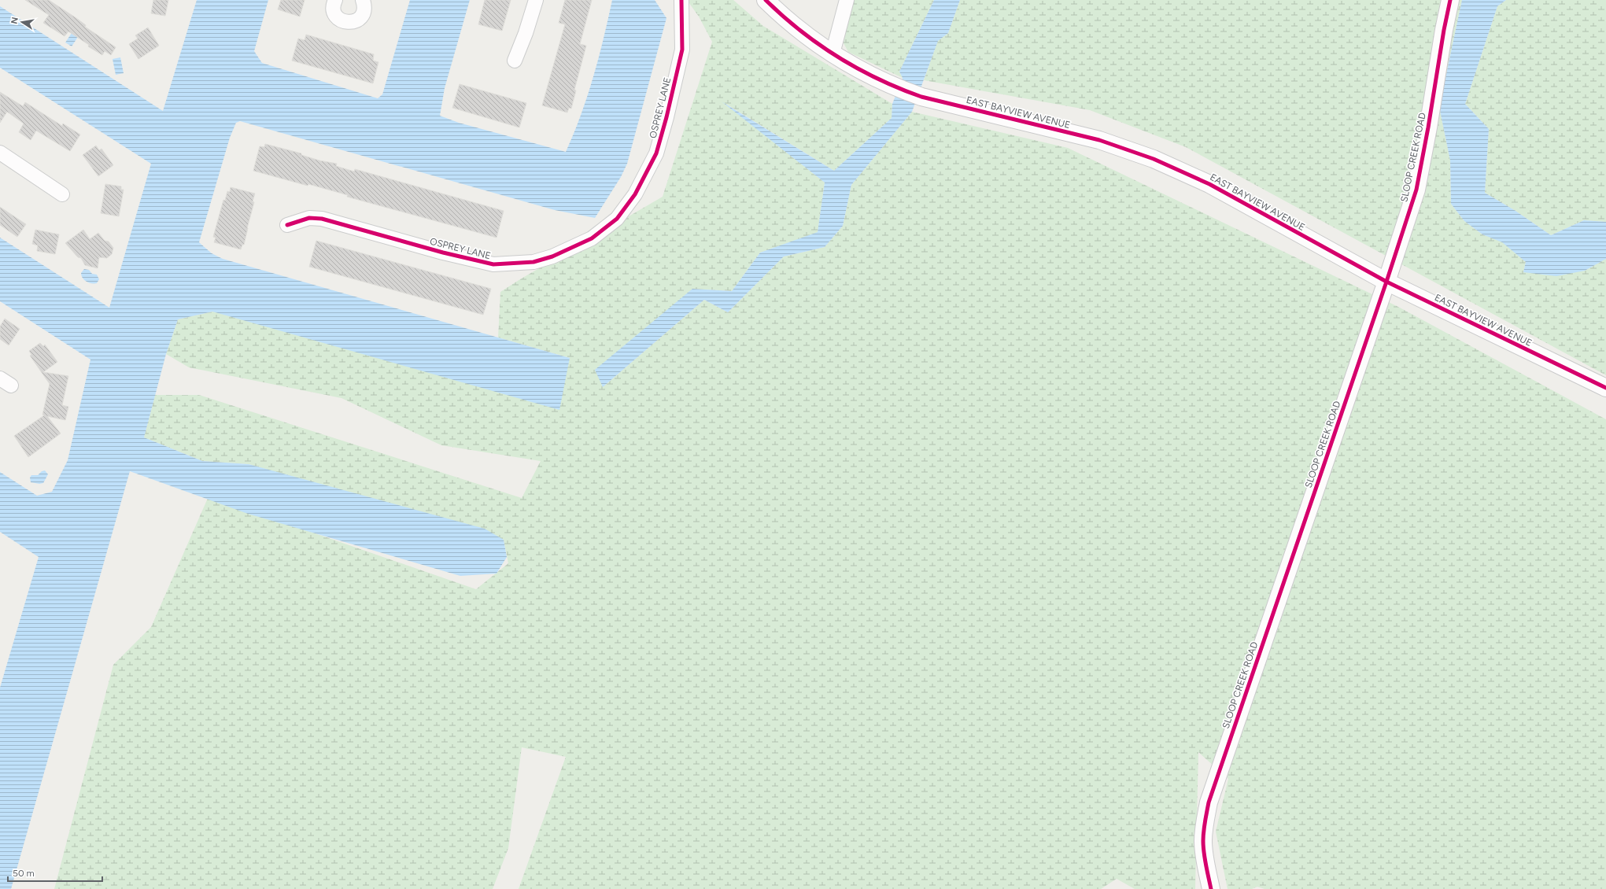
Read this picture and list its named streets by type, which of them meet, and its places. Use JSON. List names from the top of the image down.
{
  "streets": {
    "main road": ["EAST BAYVIEW AVENUE", "SLOOP CREEK ROAD"],
    "street": ["OSPREY LANE"]
  },
  "crossings": [
    ["EAST BAYVIEW AVENUE", "SLOOP CREEK ROAD"]
  ],
  "scale_bar": "50 m",
  "north": "left"
}
